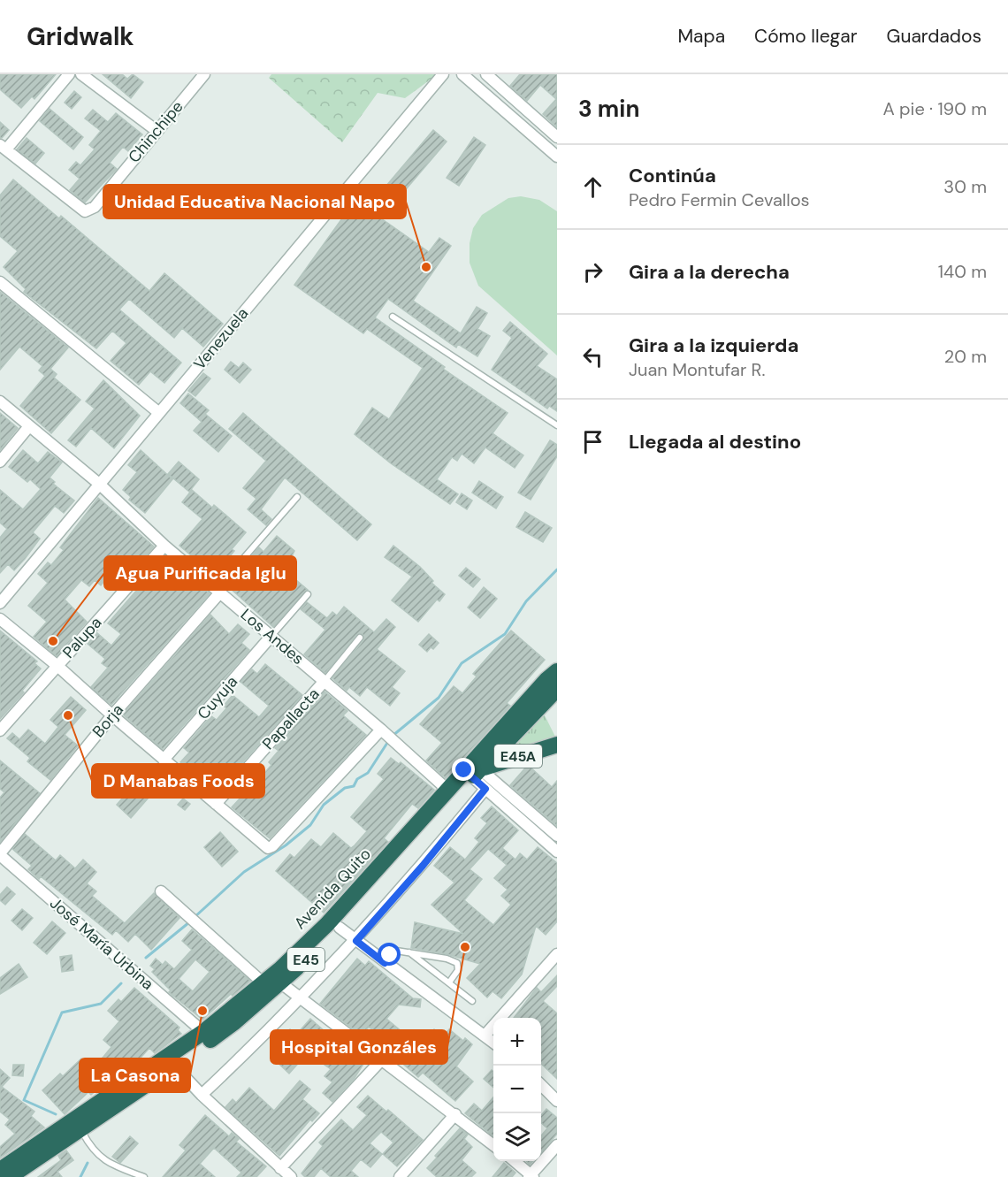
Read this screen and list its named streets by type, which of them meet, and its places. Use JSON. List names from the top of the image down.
{
  "streets": {
    "highway": ["E45A", "Avenida Quito", "E45"],
    "street": [
      "Chinchipe",
      "Venezuela",
      "Los Andes",
      "Palupa",
      "Cuyuja",
      "Papallacta",
      "Borja",
      "José María Urbina"
    ]
  },
  "crossings": [
    ["Venezuela", "Los Andes"],
    ["Los Andes", "Palupa"],
    ["Los Andes", "Cuyuja"],
    ["Los Andes", "Papallacta"],
    ["Los Andes", "Borja"],
    ["Los Andes", "Avenida Quito"],
    ["Borja", "José María Urbina"],
    ["E45A", "Avenida Quito"],
    ["Avenida Quito", "José María Urbina"]
  ],
  "places": [
    "Unidad Educativa Nacional Napo",
    "Agua Purificada Iglu",
    "D Manabas Foods",
    "Hospital Gonzáles",
    "La Casona"
  ],
  "page": {
    "header": "Gridwalk",
    "nav": ["Mapa", "Cómo llegar", "Guardados"],
    "heading": ["3 min", "A pie · 190 m"],
    "list": [
      ["Continúa", "Pedro Fermin Cevallos", "30 m"],
      ["Gira a la derecha", "140 m"],
      ["Gira a la izquierda", "Juan Montufar R.", "20 m"],
      "Llegada al destino"
    ],
    "map_buttons": ["+", "−"]
  }
}
